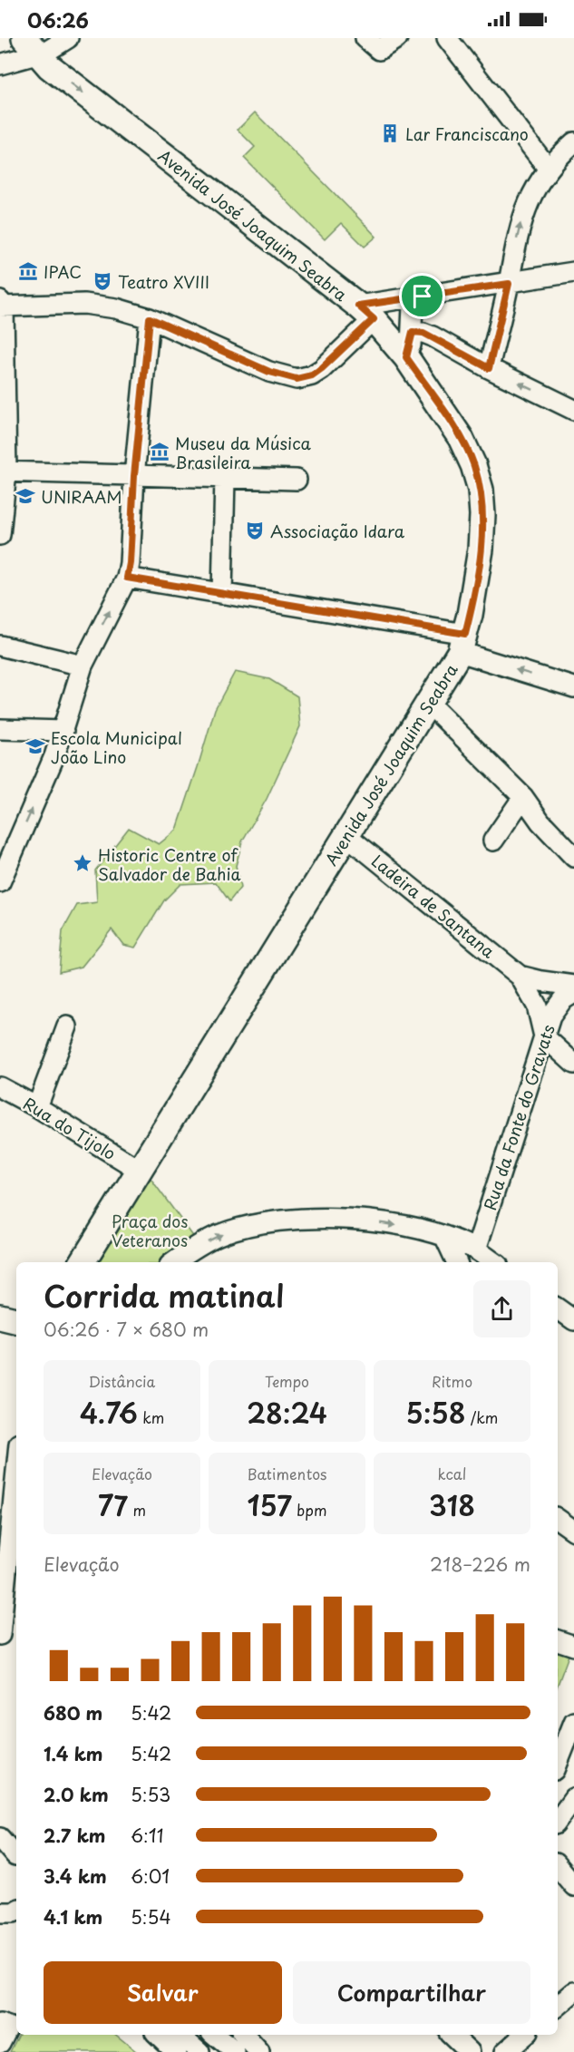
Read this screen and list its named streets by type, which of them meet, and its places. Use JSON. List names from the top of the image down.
{
  "streets": {
    "main road": ["Avenida José Joaquim Seabra"],
    "street": ["Ladeira de Santana", "Rua da Fonte do Gravats", "Rua do Tijolo"]
  },
  "crossings": [
    ["Avenida José Joaquim Seabra", "Ladeira de Santana"],
    ["Avenida José Joaquim Seabra", "Rua do Tijolo"],
    ["Ladeira de Santana", "Rua da Fonte do Gravats"]
  ],
  "parks": ["Praça dos Veteranos"],
  "places": {
    "building": ["Lar Franciscano"],
    "museum": ["IPAC", "Museu da Música Brasileira"],
    "theatre": ["Teatro XVIII", "Associação Idara"],
    "school or university": ["UNIRAAM", "Escola Municipal João Lino"],
    "place": ["Historic Centre of Salvador de Bahia"]
  },
  "page": {
    "status": "06:26",
    "heading": ["Corrida matinal", "06:26 · 7 × 680 m"],
    "stats": [
      ["Distância", "4.76 km"],
      ["Tempo", "28:24"],
      ["Ritmo", "5:58 /km"],
      ["Elevação", "77 m"],
      ["Batimentos", "157 bpm"],
      ["kcal", "318"]
    ],
    "chart": ["Elevação", "218–226 m"],
    "list": [
      {
        "name": "680 m",
        "note": "5:42"
      },
      {
        "name": "1.4 km",
        "note": "5:42"
      },
      {
        "name": "2.0 km",
        "note": "5:53"
      },
      {
        "name": "2.7 km",
        "note": "6:11"
      },
      {
        "name": "3.4 km",
        "note": "6:01"
      },
      {
        "name": "4.1 km",
        "note": "5:54"
      }
    ],
    "buttons": ["Salvar", "Compartilhar"]
  }
}
